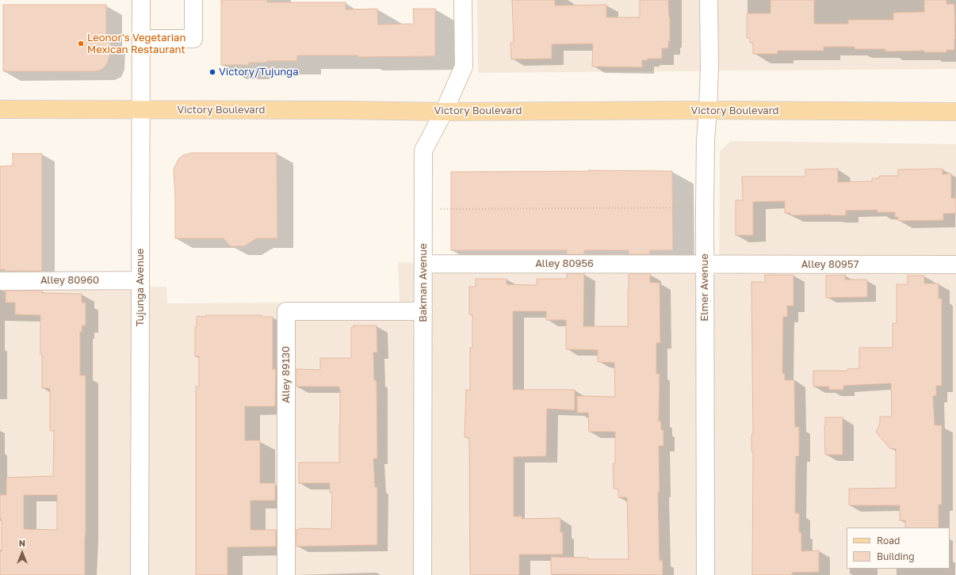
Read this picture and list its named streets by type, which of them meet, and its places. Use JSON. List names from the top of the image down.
{
  "streets": {
    "main road": ["Victory Boulevard"],
    "street": [
      "Alley 80956",
      "Alley 80957",
      "Alley 80960",
      "Bakman Avenue",
      "Tujunga Avenue",
      "Elmer Avenue",
      "Alley 89130"
    ]
  },
  "crossings": [
    ["Victory Boulevard", "Bakman Avenue"],
    ["Victory Boulevard", "Tujunga Avenue"],
    ["Victory Boulevard", "Elmer Avenue"],
    ["Alley 80956", "Alley 80957"],
    ["Alley 80956", "Bakman Avenue"],
    ["Alley 80956", "Elmer Avenue"],
    ["Alley 80957", "Elmer Avenue"],
    ["Alley 80960", "Tujunga Avenue"],
    ["Bakman Avenue", "Alley 89130"]
  ],
  "places": ["Leonor's Vegetarian Mexican Restaurant", "Victory/Tujunga"],
  "legend": ["Road", "Building"],
  "north": "top"
}
